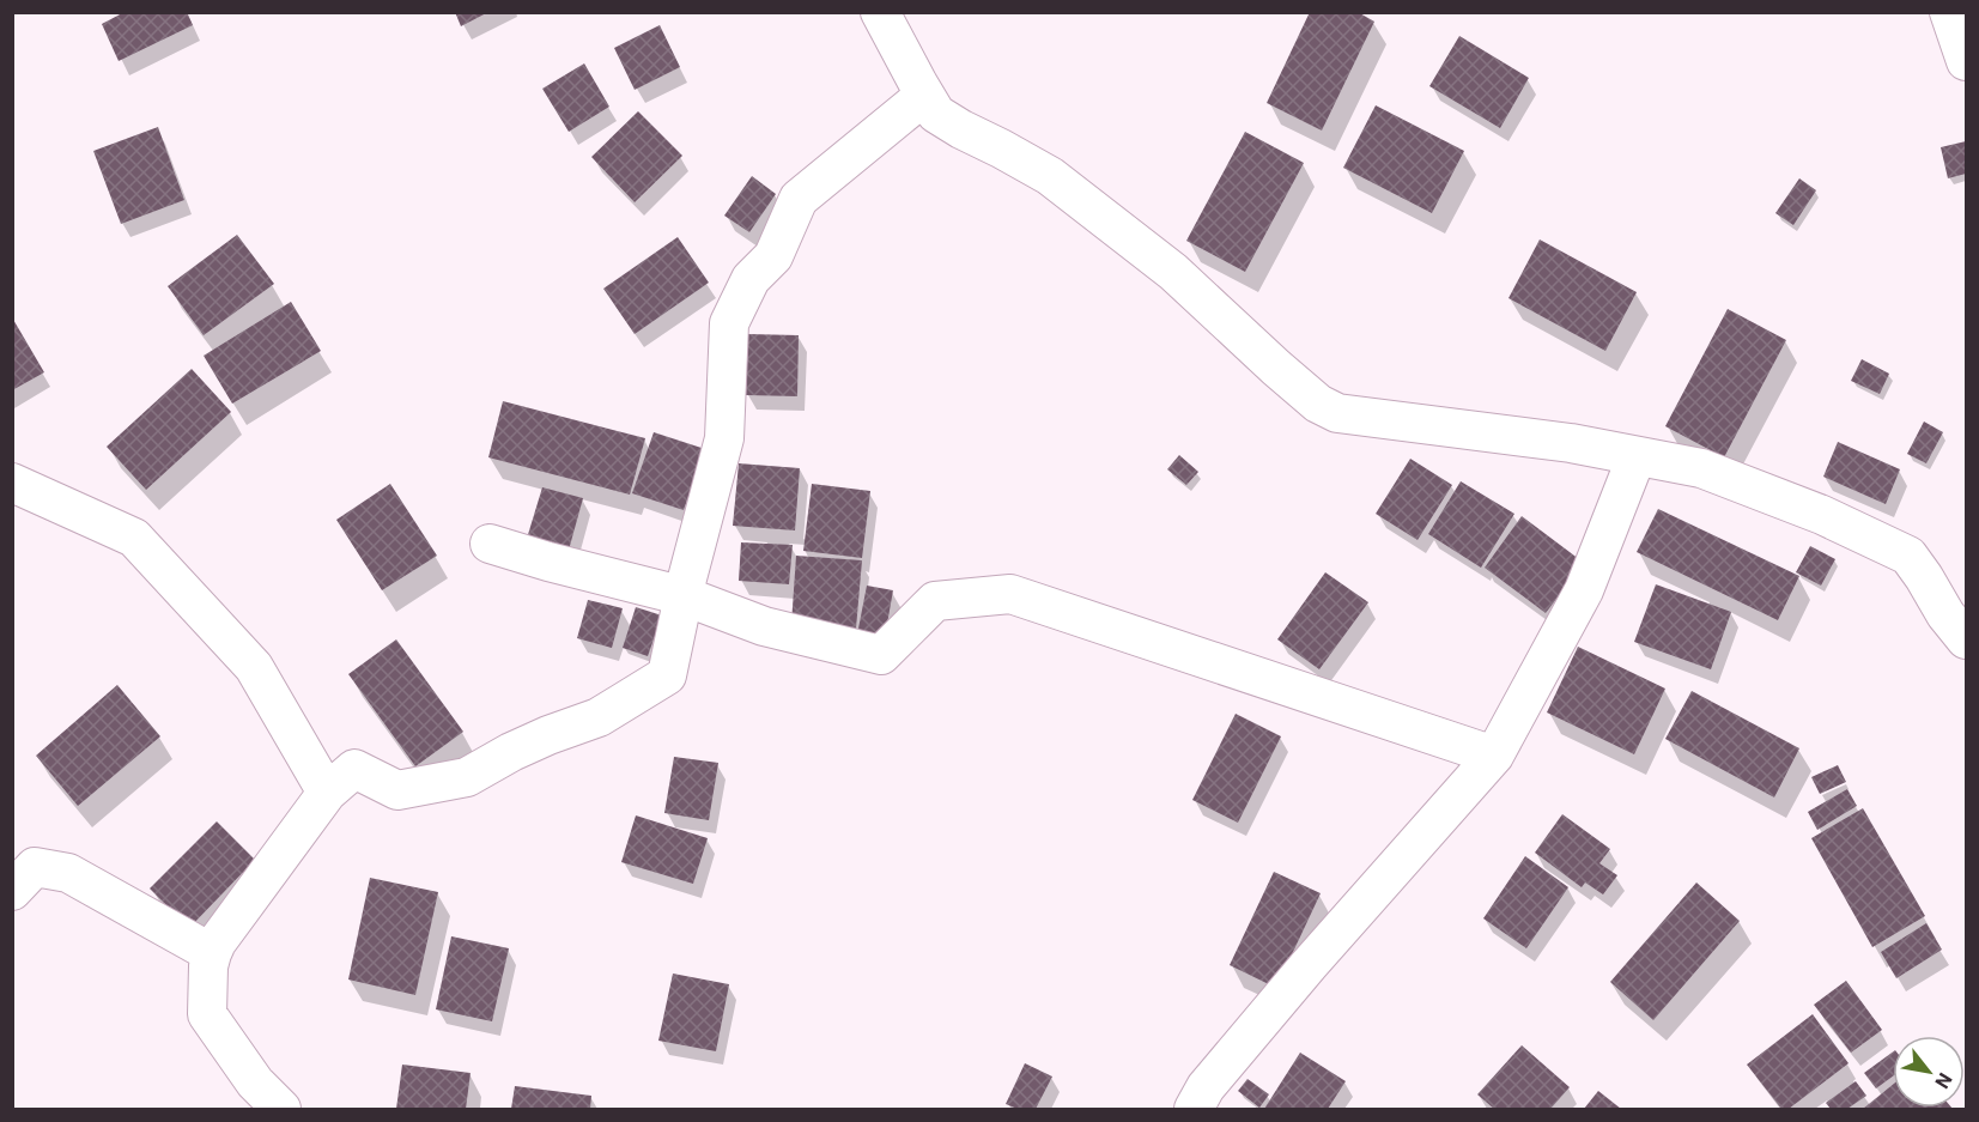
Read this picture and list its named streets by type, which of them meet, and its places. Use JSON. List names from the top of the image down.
{
  "north": "bottom right"
}
